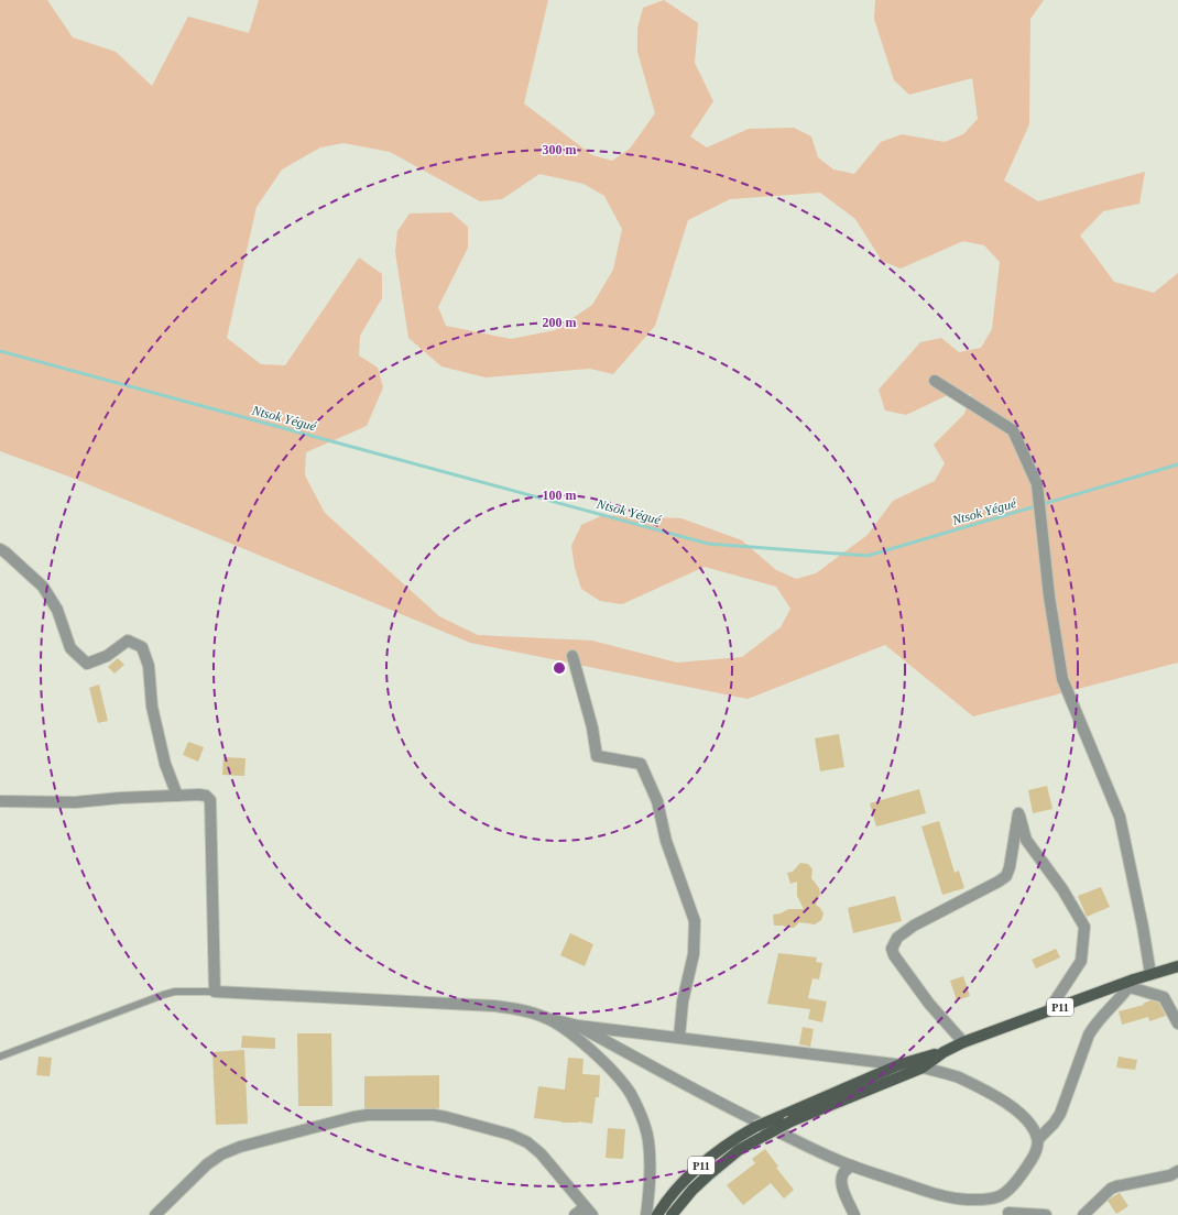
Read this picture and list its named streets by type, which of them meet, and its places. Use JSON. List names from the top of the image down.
{
  "streets": {
    "main road": ["P11"]
  },
  "water": ["Ntsok Yégué"],
  "rings": ["300 m", "200 m", "100 m"]
}
